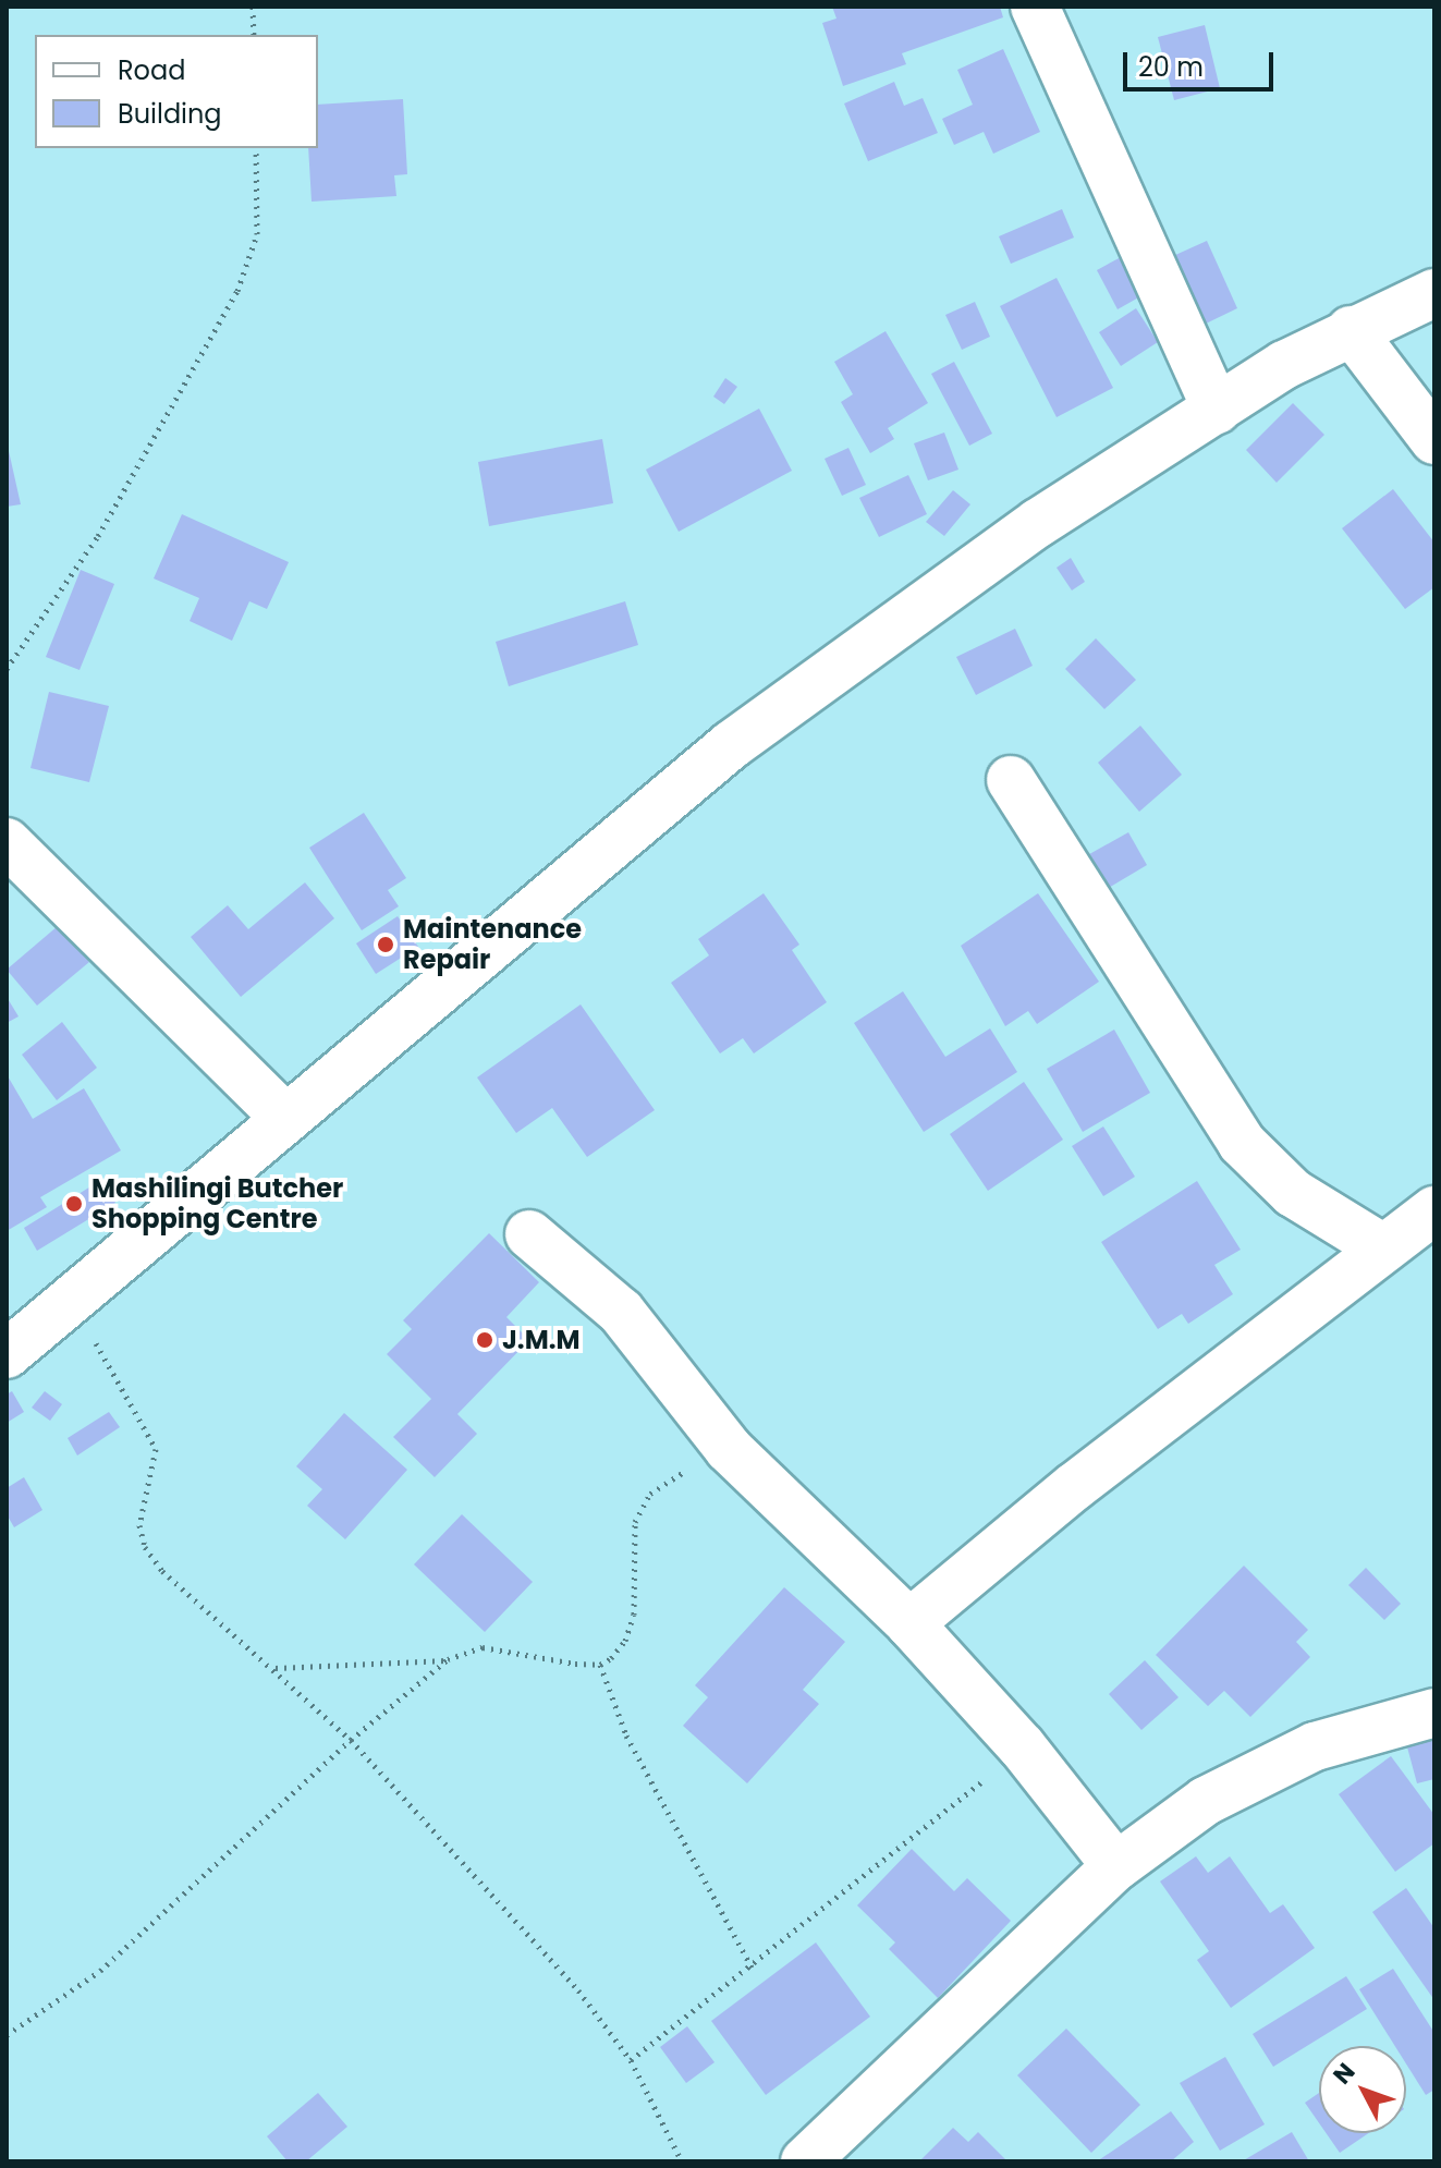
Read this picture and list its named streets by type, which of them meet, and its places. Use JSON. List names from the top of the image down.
{
  "places": ["Maintenance Repair", "Mashilingi Butcher Shopping Centre", "J.M.M"],
  "legend": ["Road", "Building"],
  "scale_bar": "20 m",
  "north": "top left"
}
